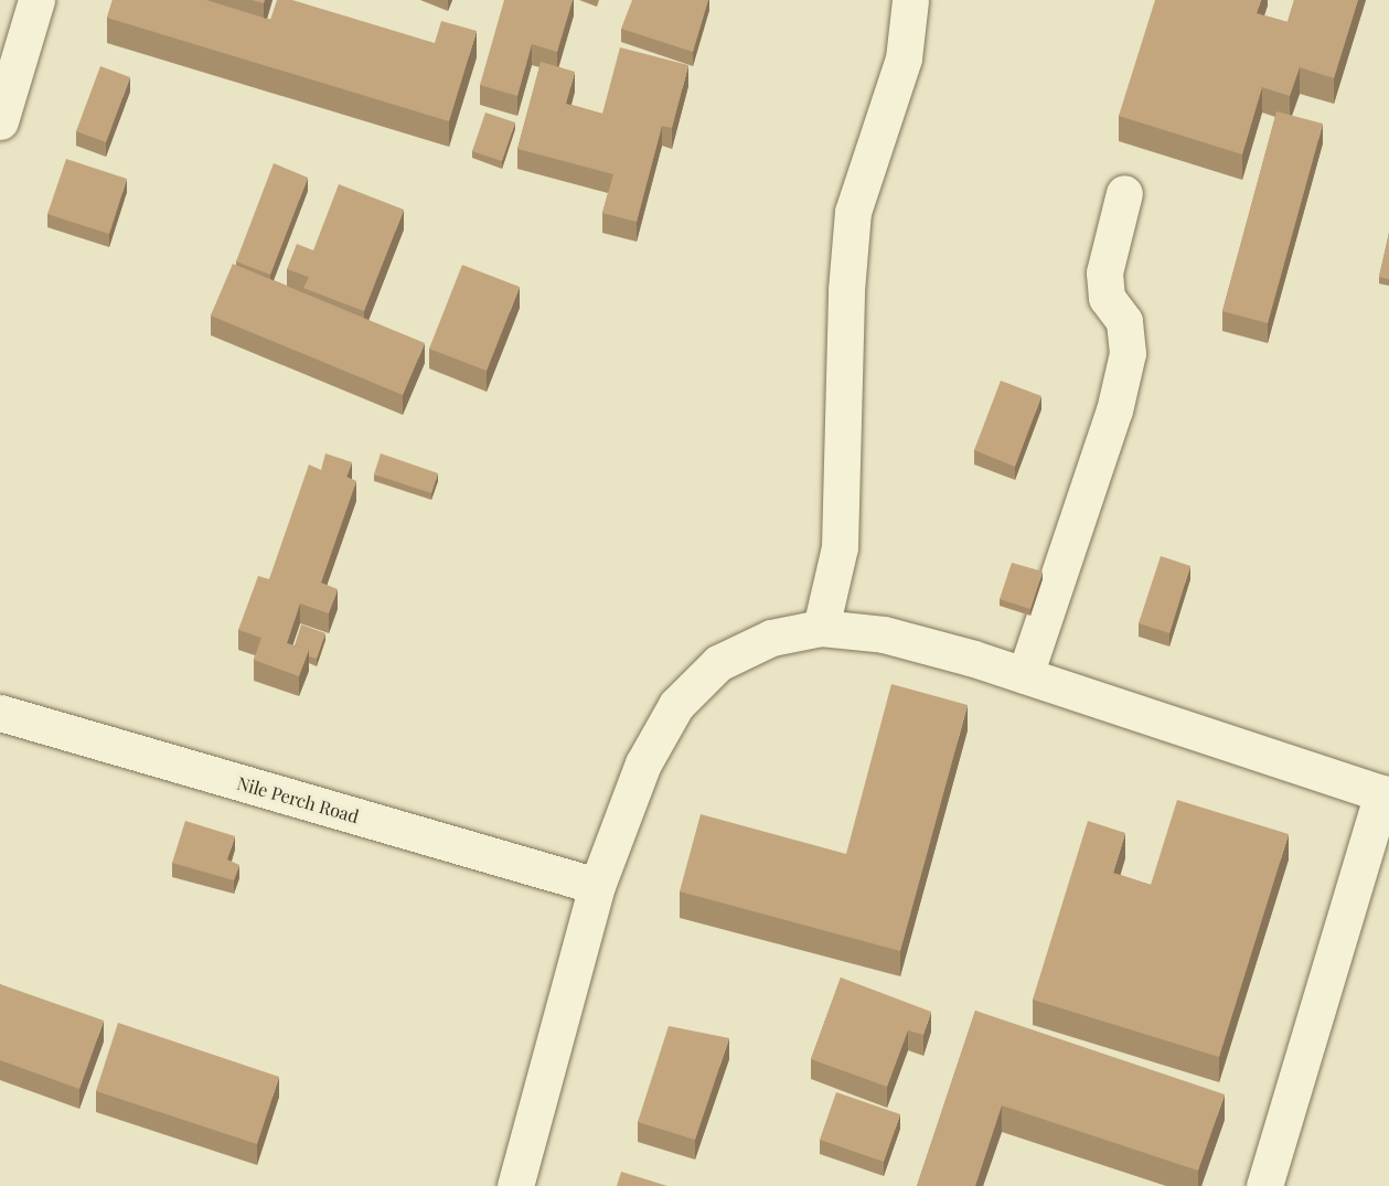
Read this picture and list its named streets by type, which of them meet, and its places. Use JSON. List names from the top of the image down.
{
  "streets": {
    "street": ["Nile Perch Road"]
  }
}
